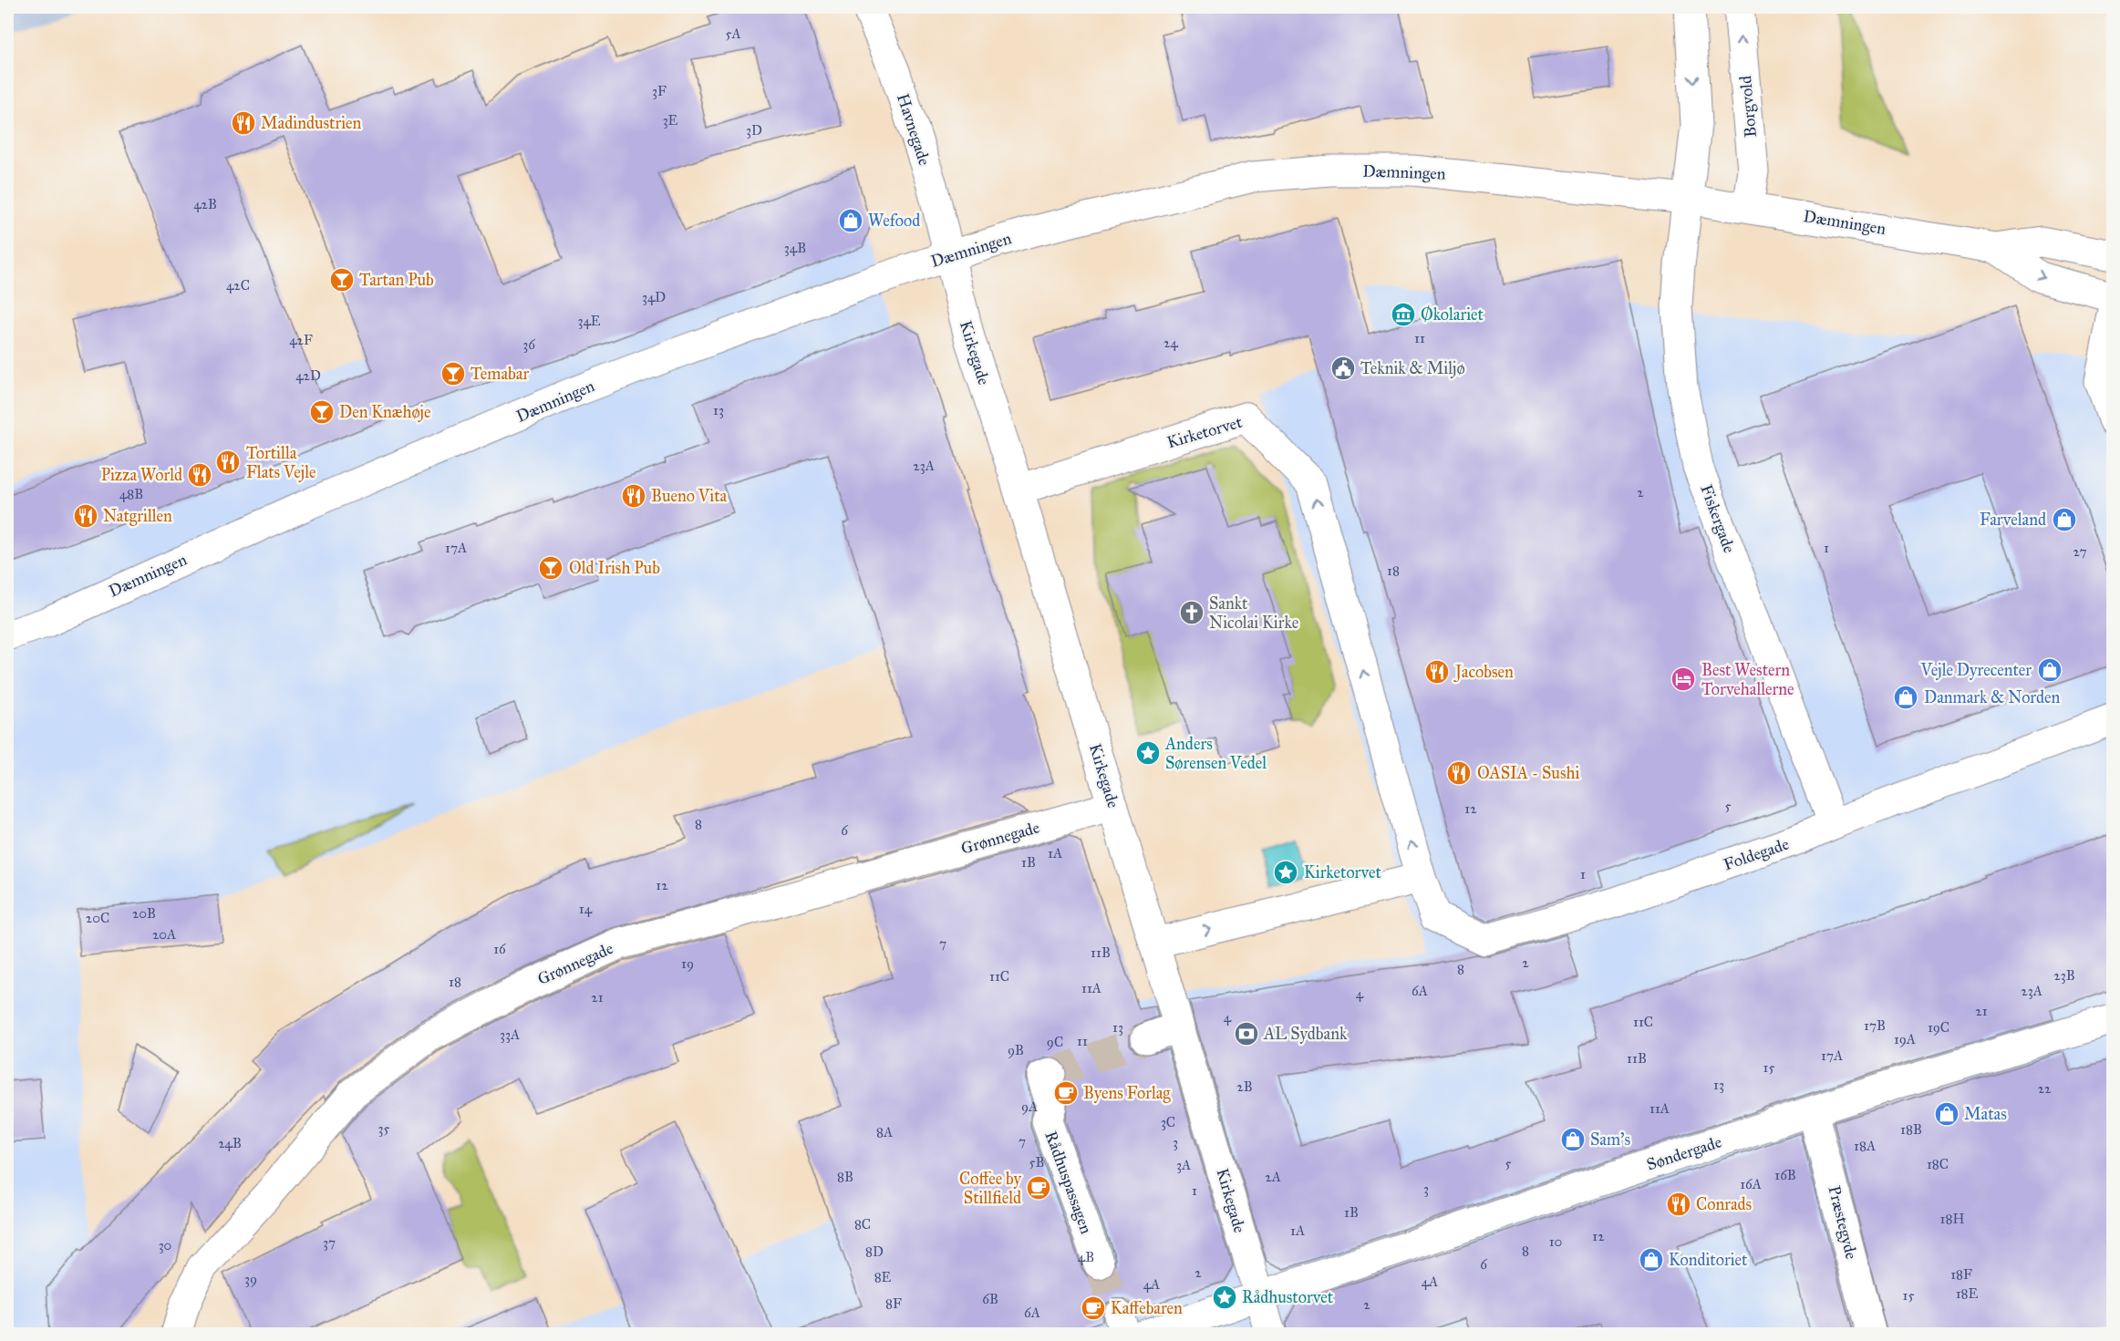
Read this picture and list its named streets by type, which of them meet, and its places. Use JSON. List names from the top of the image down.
{
  "streets": {
    "street": [
      "Borgvold",
      "Havnegade",
      "Dæmningen",
      "Kirkegade",
      "Kirketorvet",
      "Fiskergade",
      "Grønnegade",
      "Foldegade",
      "Søndergade",
      "Rådhuspassagen",
      "Præstegyde"
    ]
  },
  "crossings": [
    ["Borgvold", "Dæmningen"],
    ["Havnegade", "Dæmningen"],
    ["Havnegade", "Kirkegade"],
    ["Dæmningen", "Kirkegade"],
    ["Dæmningen", "Fiskergade"],
    ["Kirkegade", "Kirketorvet"],
    ["Kirkegade", "Grønnegade"],
    ["Kirkegade", "Søndergade"],
    ["Kirketorvet", "Foldegade"],
    ["Fiskergade", "Foldegade"],
    ["Søndergade", "Præstegyde"]
  ],
  "places": {
    "restaurant": [
      "Madindustrien",
      "Tortilla Flats Vejle",
      "Pizza World",
      "Bueno Vita",
      "Natgrillen",
      "Jacobsen",
      "OASIA - Sushi",
      "Conrads"
    ],
    "shop": [
      "Wefood",
      "Farveland",
      "Vejle Dyrecenter",
      "Danmark & Norden",
      "Matas",
      "Sam's",
      "Konditoriet"
    ],
    "bar": [
      "Tartan Pub",
      "Temabar",
      "Den Knæhøje",
      "Old Irish Pub"
    ],
    "museum": ["Økolariet"],
    "public building": ["Teknik & Miljø"],
    "church": ["Sankt Nicolai Kirke"],
    "hotel": ["Best Western Torvehallerne"],
    "place": ["Anders Sørensen Vedel", "Kirketorvet", "Rådhustorvet"],
    "bank": ["AL Sydbank"],
    "cafe": ["Byens Forlag", "Coffee by Stillfield", "Kaffebaren"]
  },
  "house_numbers": [
    "5A",
    "3F",
    "3E",
    "3D",
    "42B",
    "34B",
    "42C",
    "34D",
    "34E",
    "11",
    "42F",
    "24",
    "36",
    "42D",
    "13",
    "23A",
    "2",
    "48B",
    "17A",
    "1",
    "27",
    "18",
    "5",
    "12",
    "8",
    "6",
    "1A",
    "1B",
    "1",
    "12",
    "14",
    "20B",
    "20C",
    "20A",
    "7",
    "16",
    "11B",
    "2",
    "19",
    "8",
    "23B",
    "11C",
    "18",
    "11A",
    "6A",
    "23A",
    "4",
    "21",
    "21",
    "4",
    "11C",
    "17B",
    "13",
    "19C",
    "33A",
    "19A",
    "11",
    "9C",
    "9B",
    "17A",
    "11B",
    "15",
    "13",
    "2B",
    "22",
    "9A",
    "11A",
    "3C",
    "35",
    "18B",
    "8A",
    "7",
    "3",
    "24B",
    "18A",
    "5B",
    "5",
    "18C",
    "3A",
    "16B",
    "8B",
    "2A",
    "16A",
    "3",
    "1",
    "1B",
    "18H",
    "8C",
    "1A",
    "12",
    "10",
    "37",
    "30",
    "8",
    "8D",
    "4B",
    "6",
    "2",
    "18F",
    "8E",
    "39",
    "4A",
    "4A",
    "18E",
    "15",
    "6B",
    "8F",
    "2",
    "6A"
  ]
}
